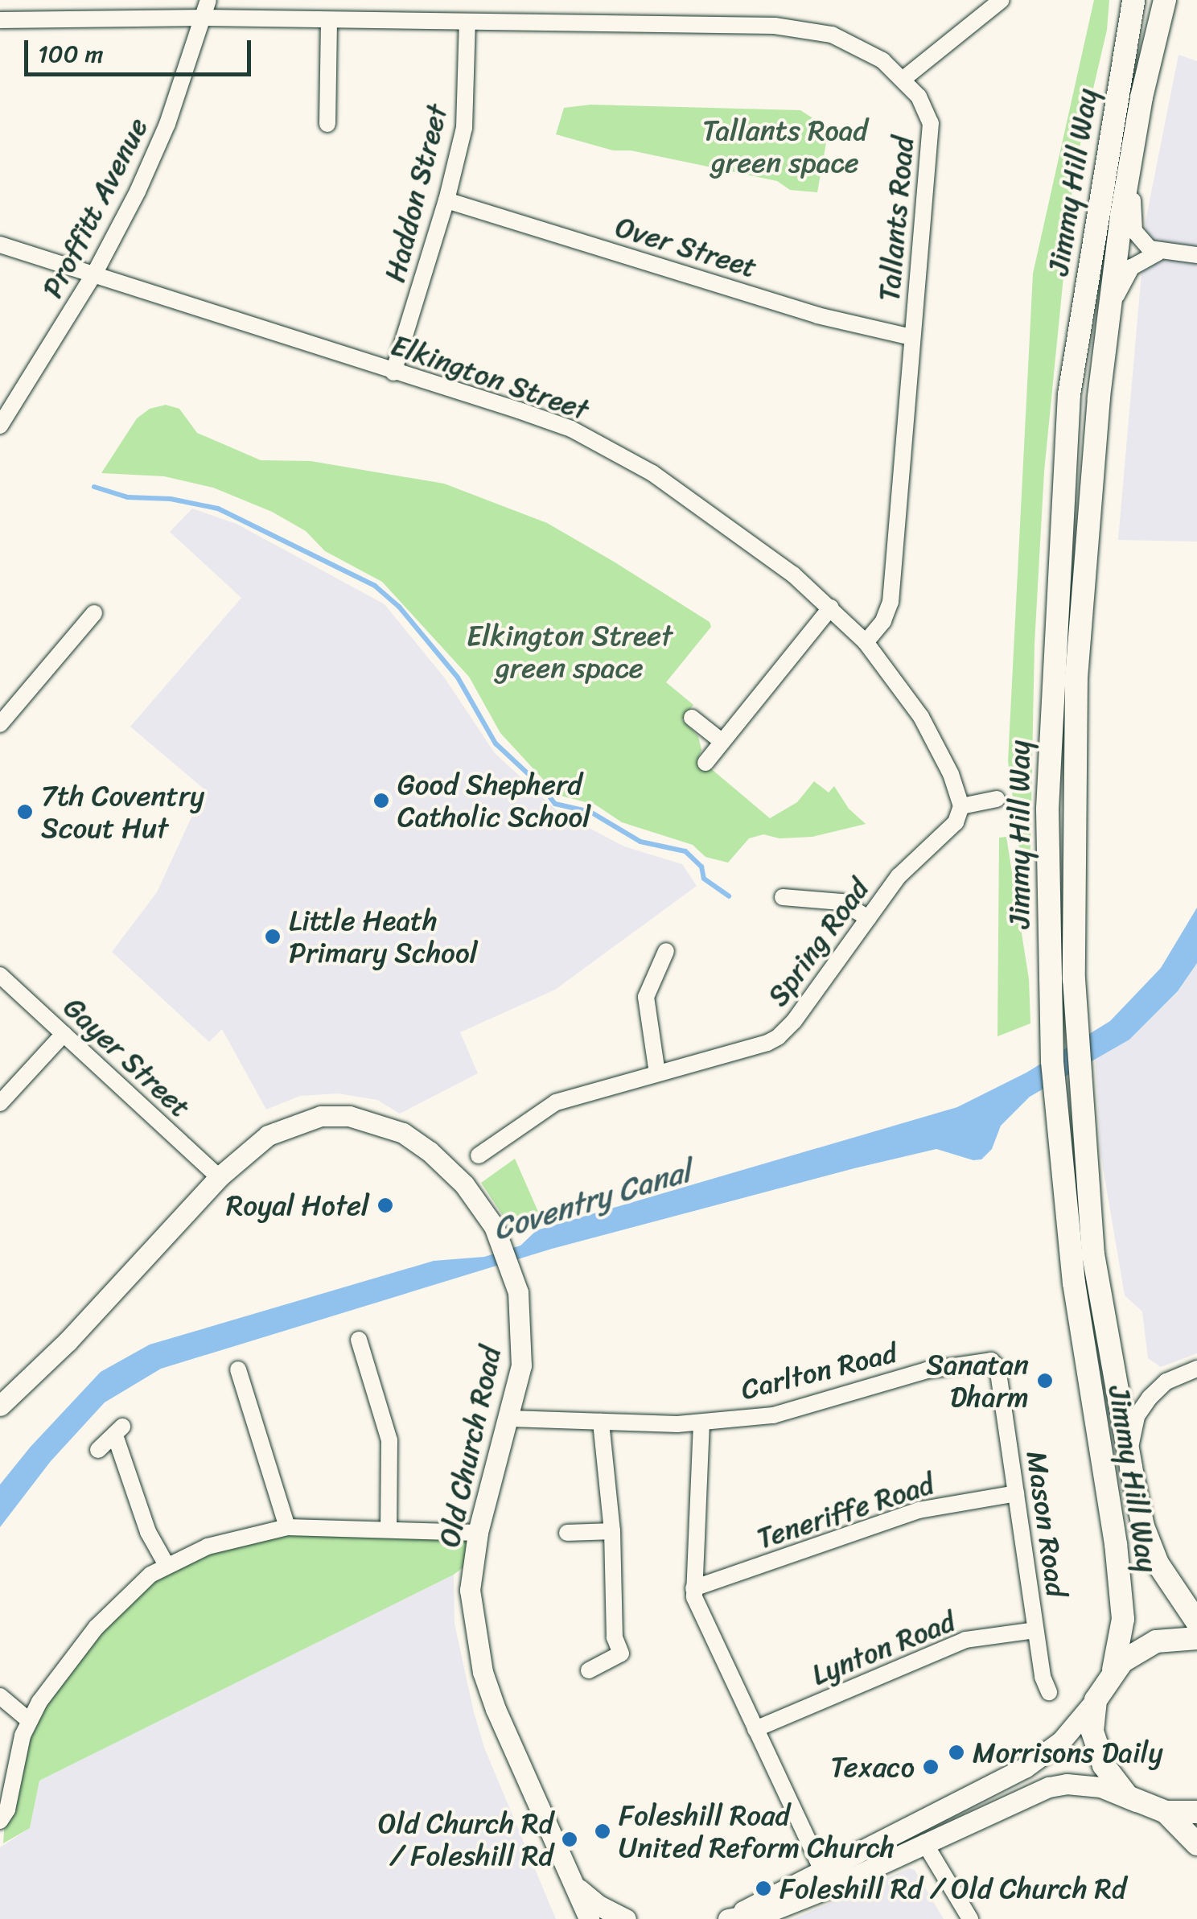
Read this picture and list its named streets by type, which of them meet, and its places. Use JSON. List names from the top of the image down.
{
  "streets": {
    "highway": ["Jimmy Hill Way"],
    "main road": ["Old Church Road"],
    "street": [
      "Haddon Street",
      "Proffitt Avenue",
      "Tallants Road",
      "Over Street",
      "Elkington Street",
      "Spring Road",
      "Gayer Street",
      "Carlton Road",
      "Teneriffe Road",
      "Mason Road",
      "Lynton Road"
    ]
  },
  "crossings": [
    ["Haddon Street", "Tallants Road"],
    ["Haddon Street", "Over Street"],
    ["Haddon Street", "Elkington Street"],
    ["Proffitt Avenue", "Tallants Road"],
    ["Proffitt Avenue", "Elkington Street"],
    ["Tallants Road", "Over Street"],
    ["Tallants Road", "Elkington Street"],
    ["Elkington Street", "Spring Road"],
    ["Gayer Street", "Old Church Road"],
    ["Carlton Road", "Old Church Road"],
    ["Carlton Road", "Mason Road"],
    ["Teneriffe Road", "Mason Road"],
    ["Mason Road", "Lynton Road"]
  ],
  "water": ["Coventry Canal"],
  "parks": ["Tallants Road green space", "Elkington Street green space"],
  "places": [
    "Good Shepherd Catholic School",
    "7th Coventry Scout Hut",
    "Little Heath Primary School",
    "Royal Hotel",
    "Sanatan Dharm",
    "Morrisons Daily",
    "Texaco",
    "Foleshill Road United Reform Church",
    "Old Church Rd / Foleshill Rd",
    "Foleshill Rd / Old Church Rd"
  ],
  "scale_bar": "100 m"
}
